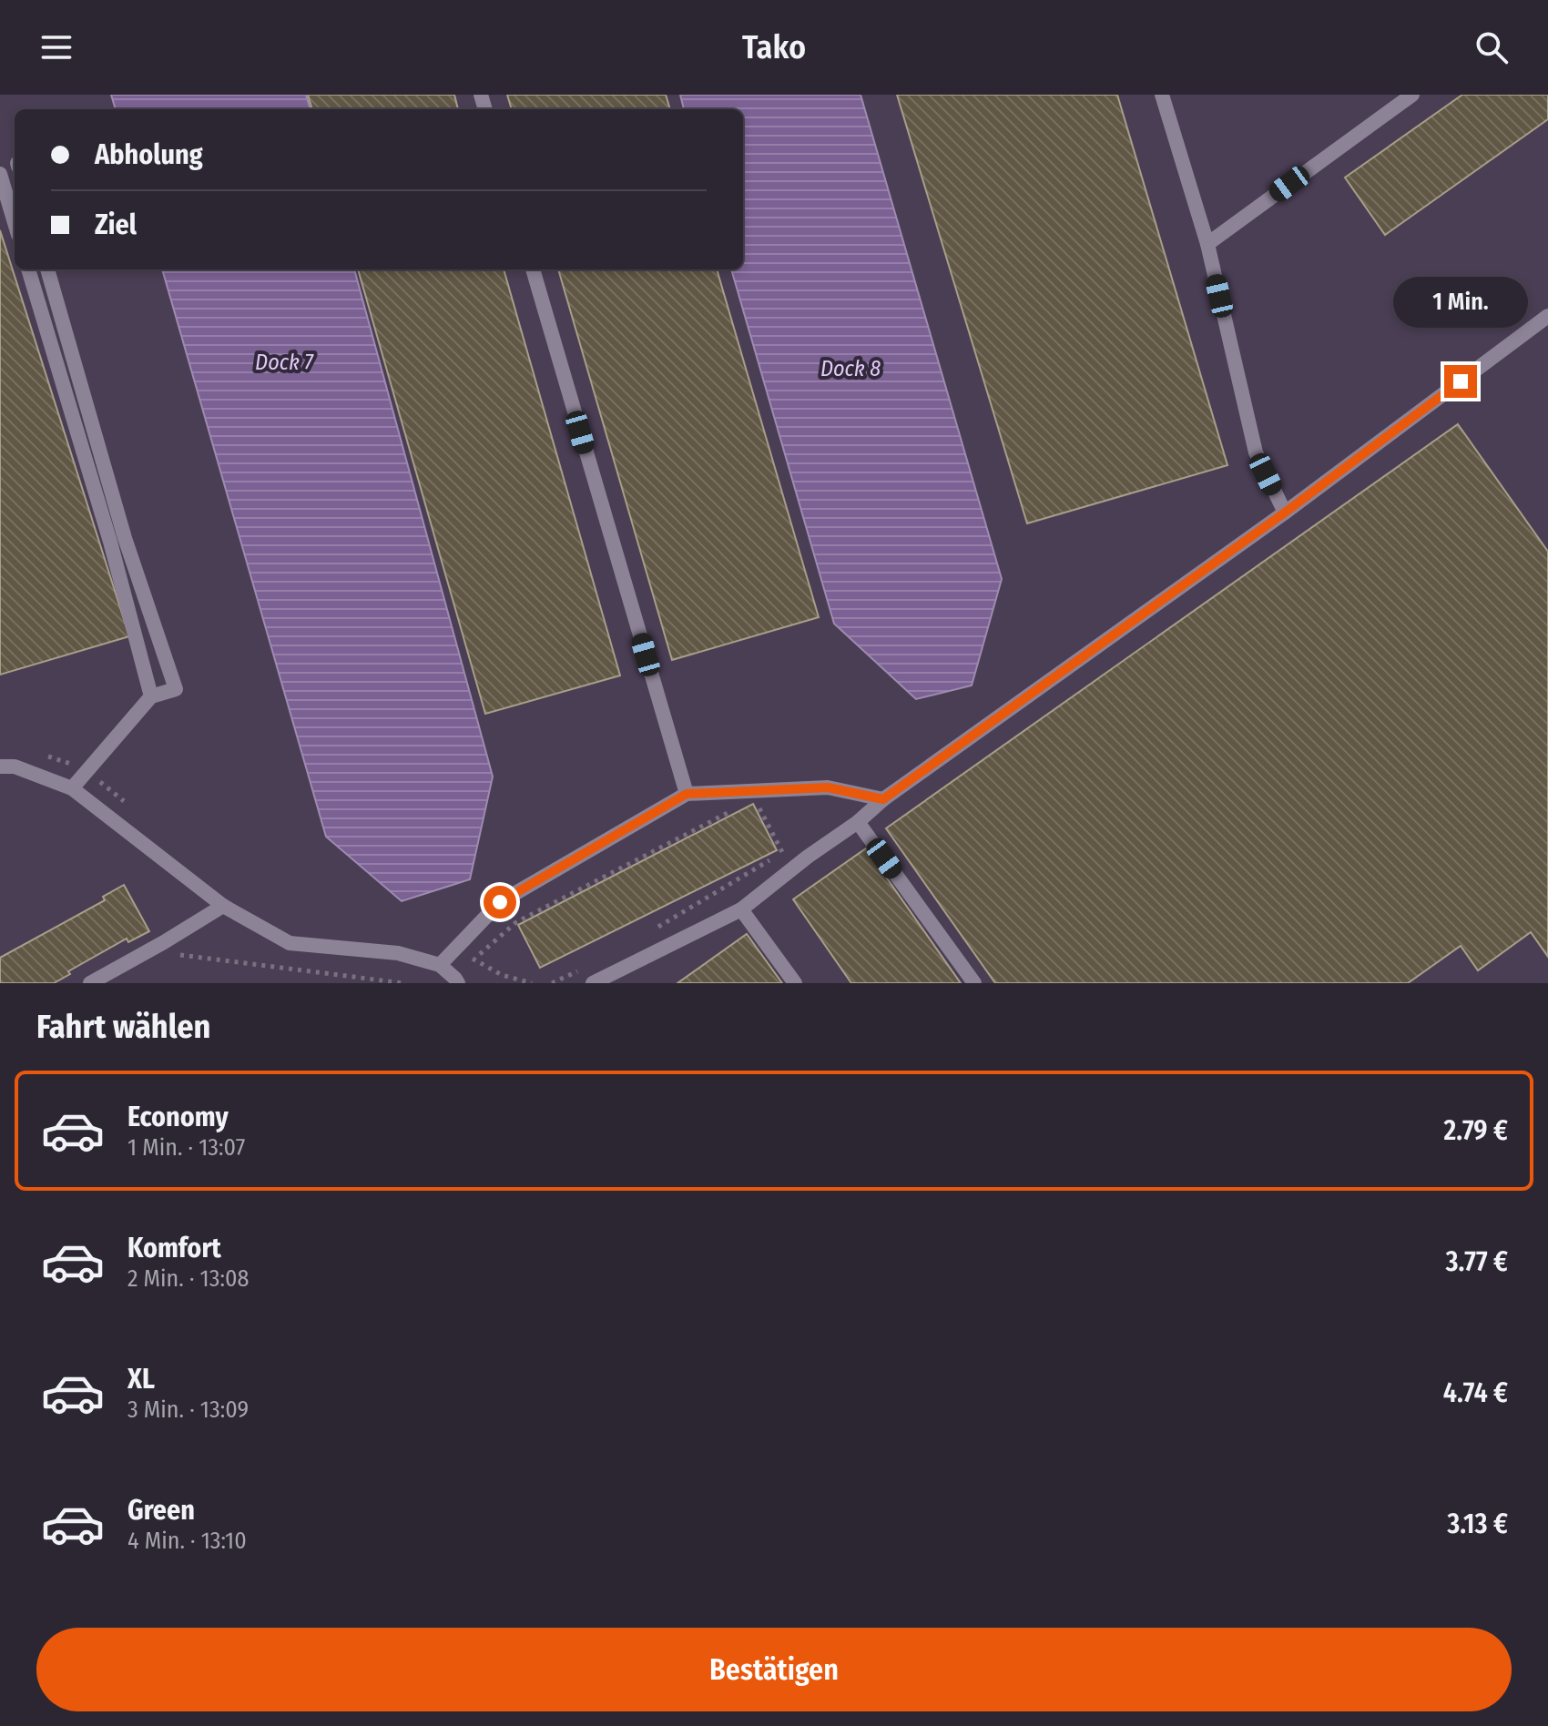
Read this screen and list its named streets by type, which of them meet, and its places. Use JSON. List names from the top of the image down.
{
  "water": ["Dock 7", "Dock 8"],
  "page": {
    "header": "Tako",
    "banner": ["Abholung", "Ziel"],
    "bubble": "1 Min.",
    "heading": "Fahrt wählen",
    "list": [
      {
        "name": "Economy",
        "note": "1 Min. · 13:07",
        "value": "2.79 €"
      },
      {
        "name": "Komfort",
        "note": "2 Min. · 13:08",
        "value": "3.77 €"
      },
      {
        "name": "XL",
        "note": "3 Min. · 13:09",
        "value": "4.74 €"
      },
      {
        "name": "Green",
        "note": "4 Min. · 13:10",
        "value": "3.13 €"
      }
    ],
    "buttons": "Bestätigen"
  }
}
